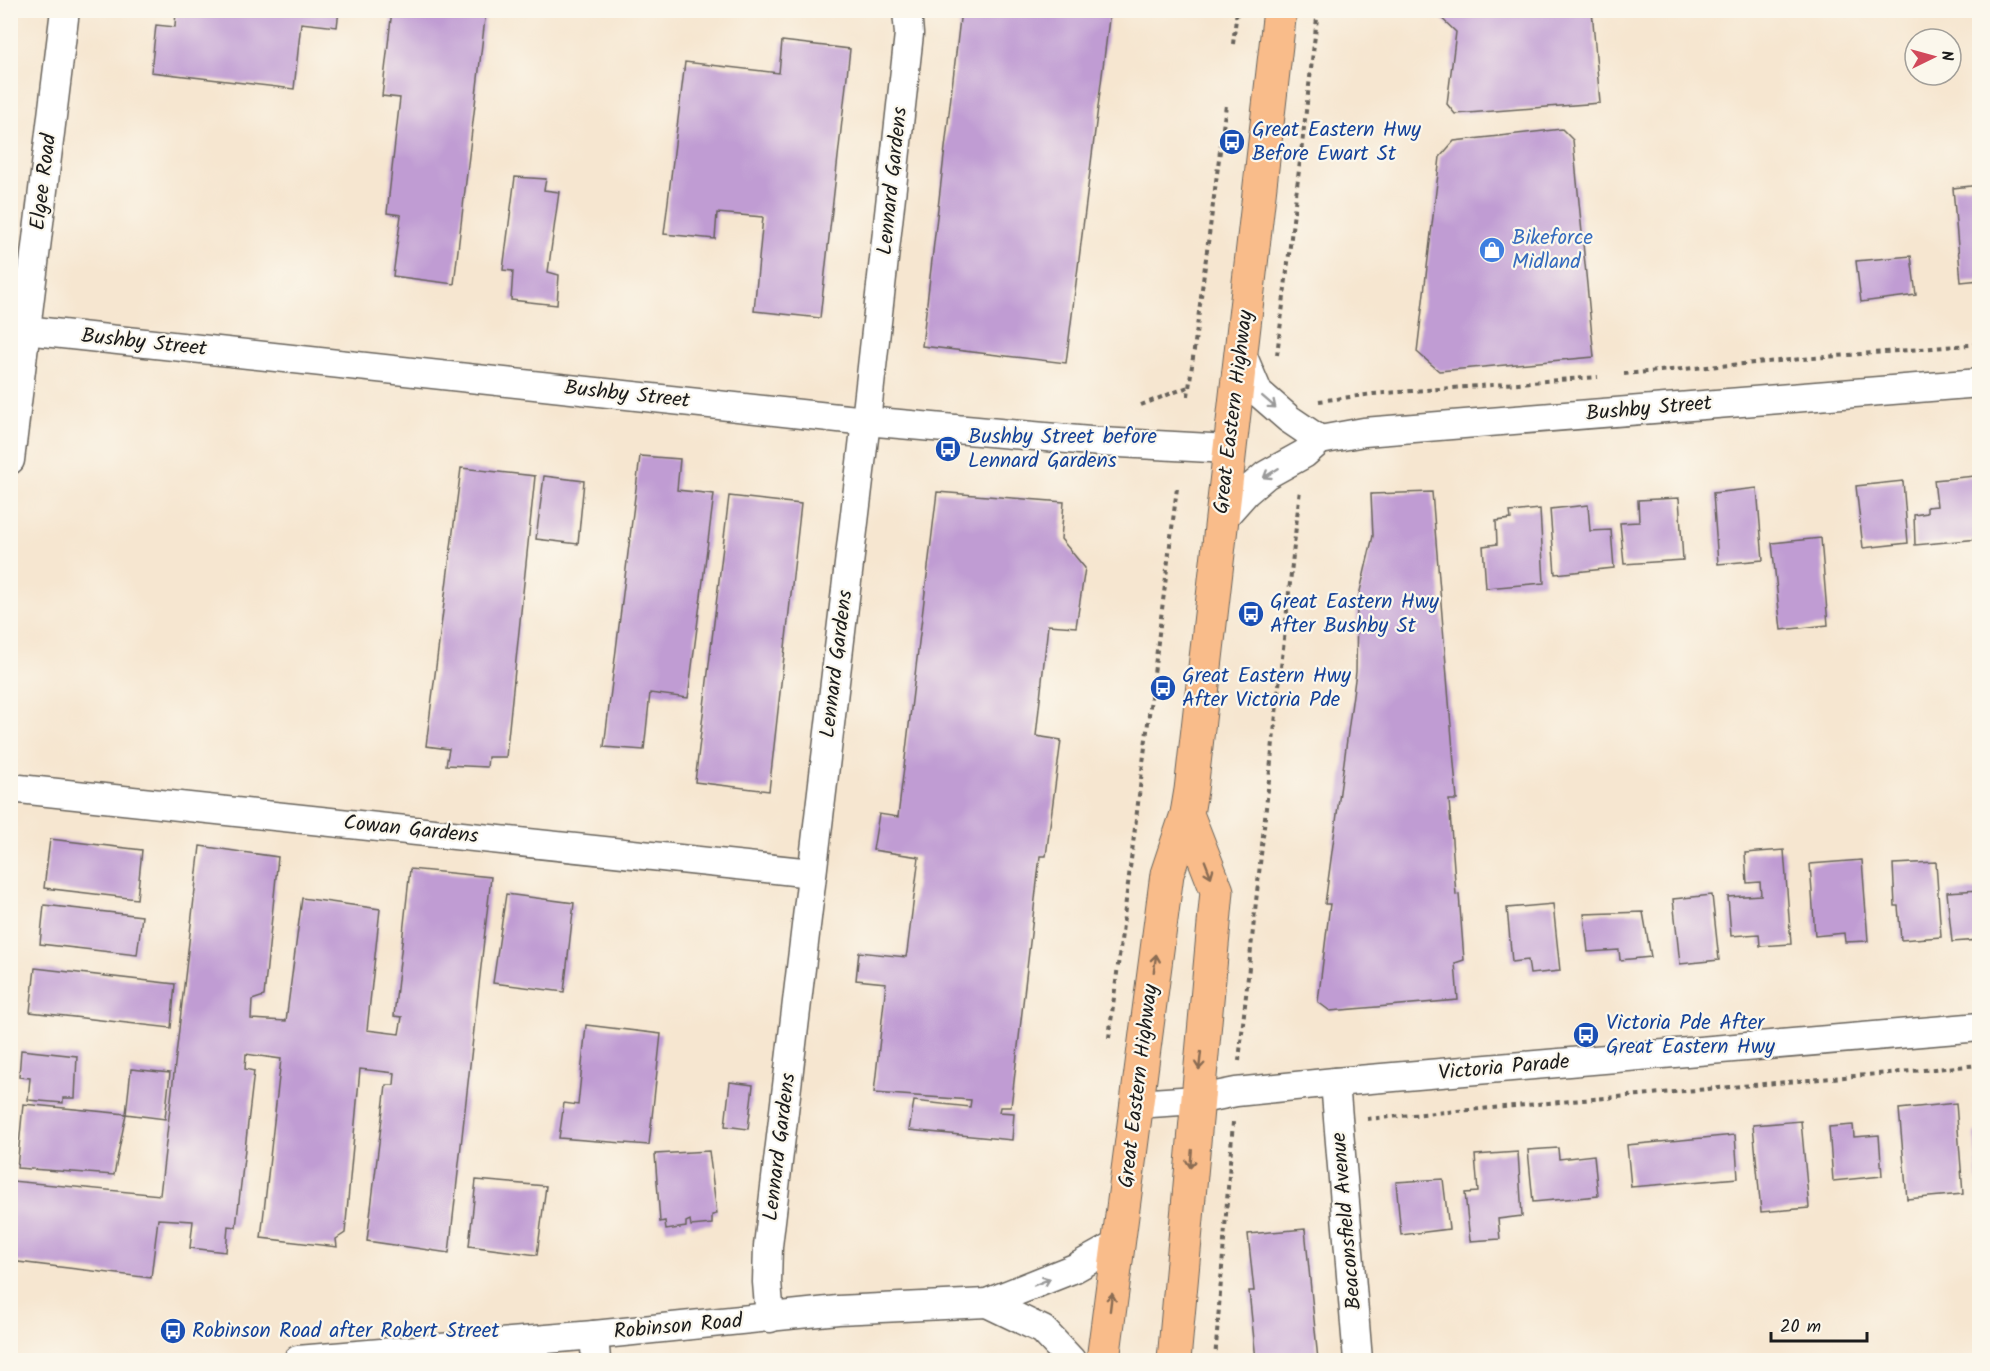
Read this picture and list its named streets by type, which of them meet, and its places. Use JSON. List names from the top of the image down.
{
  "streets": {
    "highway": ["Great Eastern Highway"],
    "street": [
      "Lennard Gardens",
      "Elgee Road",
      "Bushby Street",
      "Cowan Gardens",
      "Victoria Parade",
      "Beaconsfield Avenue",
      "Robinson Road"
    ]
  },
  "crossings": [
    ["Lennard Gardens", "Bushby Street"],
    ["Lennard Gardens", "Cowan Gardens"],
    ["Lennard Gardens", "Robinson Road"],
    ["Elgee Road", "Bushby Street"],
    ["Bushby Street", "Great Eastern Highway"],
    ["Great Eastern Highway", "Victoria Parade"],
    ["Great Eastern Highway", "Robinson Road"],
    ["Victoria Parade", "Beaconsfield Avenue"]
  ],
  "places": {
    "bus stop": [
      "Great Eastern Hwy Before Ewart St",
      "Bushby Street before Lennard Gardens",
      "Great Eastern Hwy After Bushby St",
      "Great Eastern Hwy After Victoria Pde",
      "Victoria Pde After Great Eastern Hwy",
      "Robinson Road after Robert Street"
    ],
    "shop": ["Bikeforce Midland"]
  },
  "scale_bar": "20 m",
  "north": "right"
}
